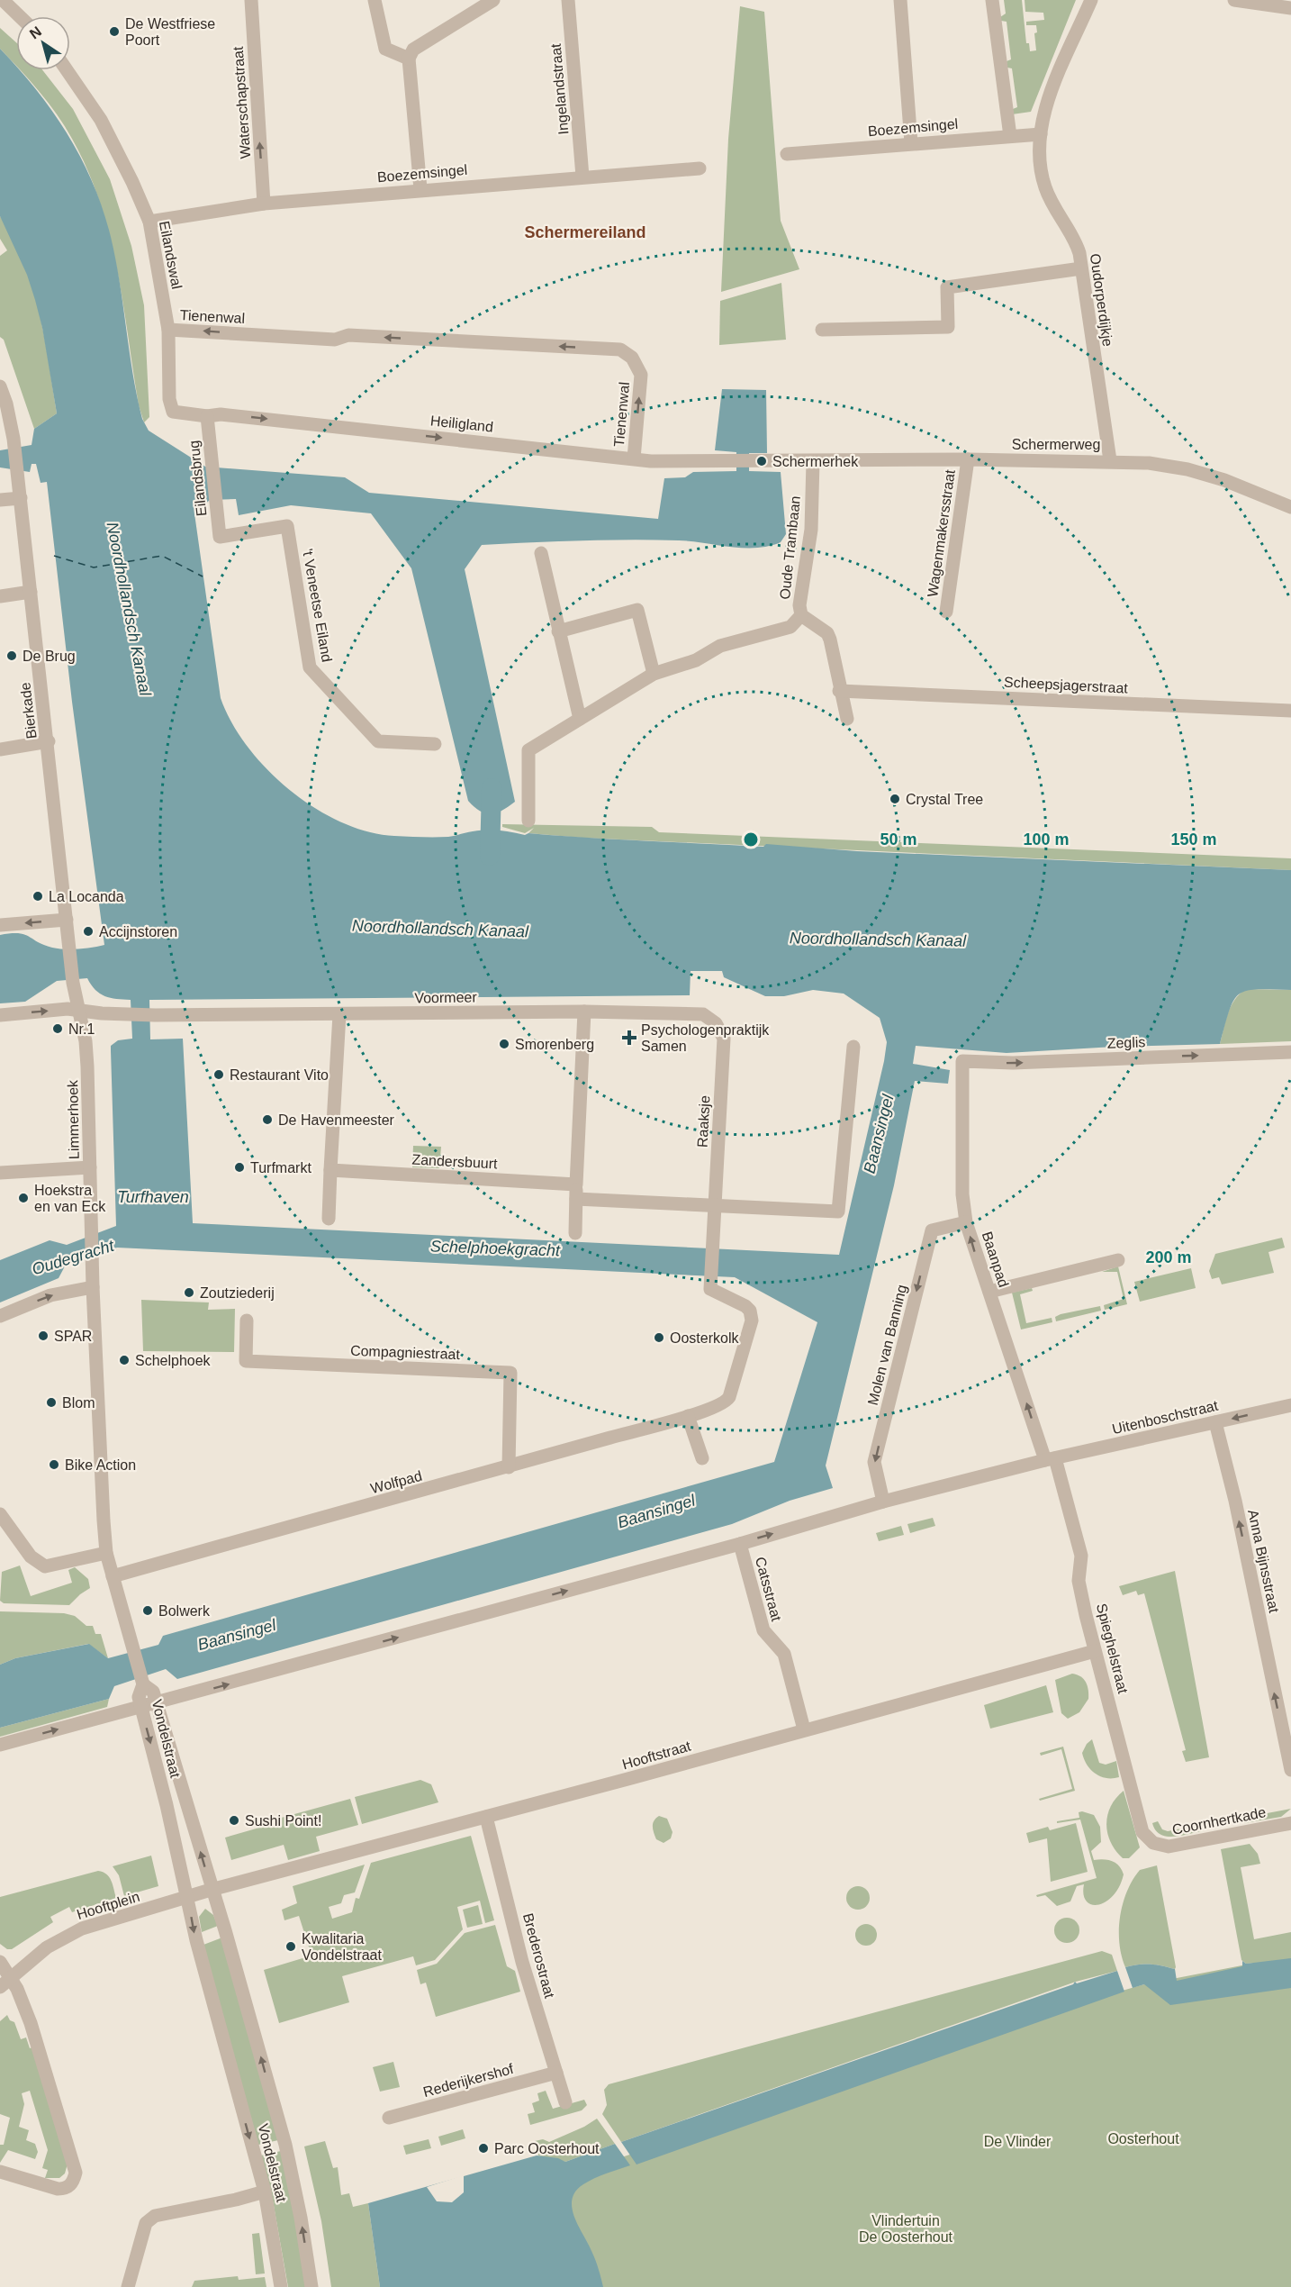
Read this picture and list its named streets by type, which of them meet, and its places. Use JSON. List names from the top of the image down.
{
  "streets": {
    "street": [
      "Ingelandstraat",
      "Waterschapstraat",
      "Boezemsingel",
      "Eilandswal",
      "Oudorperdijkje",
      "Tienenwal",
      "Heiligland",
      "Schermerweg",
      "Eilandsbrug",
      "Wagenmakersstraat",
      "Oude Trambaan",
      "'t Veneetse Eiland",
      "Scheepsjagerstraat",
      "Bierkade",
      "Voormeer",
      "Zeglis",
      "Limmerhoek",
      "Raaksje",
      "Zandersbuurt",
      "Baanpad",
      "Molen van Banning",
      "Compagniestraat",
      "Uitenboschstraat",
      "Wolfpad",
      "Anna Bijnsstraat",
      "Catsstraat",
      "Spieghelstraat",
      "Vondelstraat",
      "Hooftstraat",
      "Coornhertkade",
      "Hooftplein",
      "Brederostraat",
      "Rederijkershof"
    ]
  },
  "crossings": [
    ["Ingelandstraat", "Boezemsingel"],
    ["Waterschapstraat", "Boezemsingel"],
    ["Boezemsingel", "Eilandswal"],
    ["Boezemsingel", "Oudorperdijkje"],
    ["Eilandswal", "Tienenwal"],
    ["Eilandswal", "Heiligland"],
    ["Eilandswal", "Eilandsbrug"],
    ["Oudorperdijkje", "Schermerweg"],
    ["Tienenwal", "Heiligland"],
    ["Heiligland", "Schermerweg"],
    ["Heiligland", "Eilandsbrug"],
    ["Heiligland", "Oude Trambaan"],
    ["Schermerweg", "Wagenmakersstraat"],
    ["Schermerweg", "Oude Trambaan"],
    ["Eilandsbrug", "'t Veneetse Eiland"],
    ["Oude Trambaan", "Scheepsjagerstraat"],
    ["Bierkade", "Limmerhoek"],
    ["Voormeer", "Limmerhoek"],
    ["Voormeer", "Raaksje"],
    ["Zeglis", "Baanpad"],
    ["Raaksje", "Wolfpad"],
    ["Baanpad", "Molen van Banning"],
    ["Baanpad", "Uitenboschstraat"],
    ["Baanpad", "Spieghelstraat"],
    ["Compagniestraat", "Wolfpad"],
    ["Uitenboschstraat", "Anna Bijnsstraat"],
    ["Uitenboschstraat", "Spieghelstraat"],
    ["Catsstraat", "Hooftstraat"],
    ["Spieghelstraat", "Hooftstraat"],
    ["Spieghelstraat", "Coornhertkade"],
    ["Vondelstraat", "Hooftplein"],
    ["Hooftstraat", "Hooftplein"],
    ["Hooftstraat", "Brederostraat"],
    ["Brederostraat", "Rederijkershof"]
  ],
  "one_way": [
    "Waterschapstraat",
    "Tienenwal",
    "Heiligland",
    "Zeglis",
    "Baanpad",
    "Molen van Banning",
    "Anna Bijnsstraat"
  ],
  "districts": ["Schermereiland"],
  "water": [
    "Noordhollandsch Kanaal",
    "Baansingel",
    "Turfhaven",
    "Schelphoekgracht",
    "Oudegracht"
  ],
  "parks": ["Oosterhout", "De Vlinder", "Vlindertuin De Oosterhout"],
  "places": {
    "other": [
      "De Westfriese Poort",
      "Schermerhek",
      "De Brug",
      "Crystal Tree",
      "La Locanda",
      "Accijnstoren",
      "Nr.1",
      "Smorenberg",
      "Restaurant Vito",
      "De Havenmeester",
      "Turfmarkt",
      "Hoekstra en van Eck",
      "Zoutziederij",
      "SPAR",
      "Oosterkolk",
      "Schelphoek",
      "Blom",
      "Bike Action",
      "Bolwerk",
      "Sushi Point!",
      "Kwalitaria Vondelstraat",
      "Parc Oosterhout"
    ],
    "health": ["Psychologenpraktijk Samen"]
  },
  "north": "top left",
  "rings": [
    "50 m",
    "100 m",
    "150 m",
    "200 m"
  ]
}
